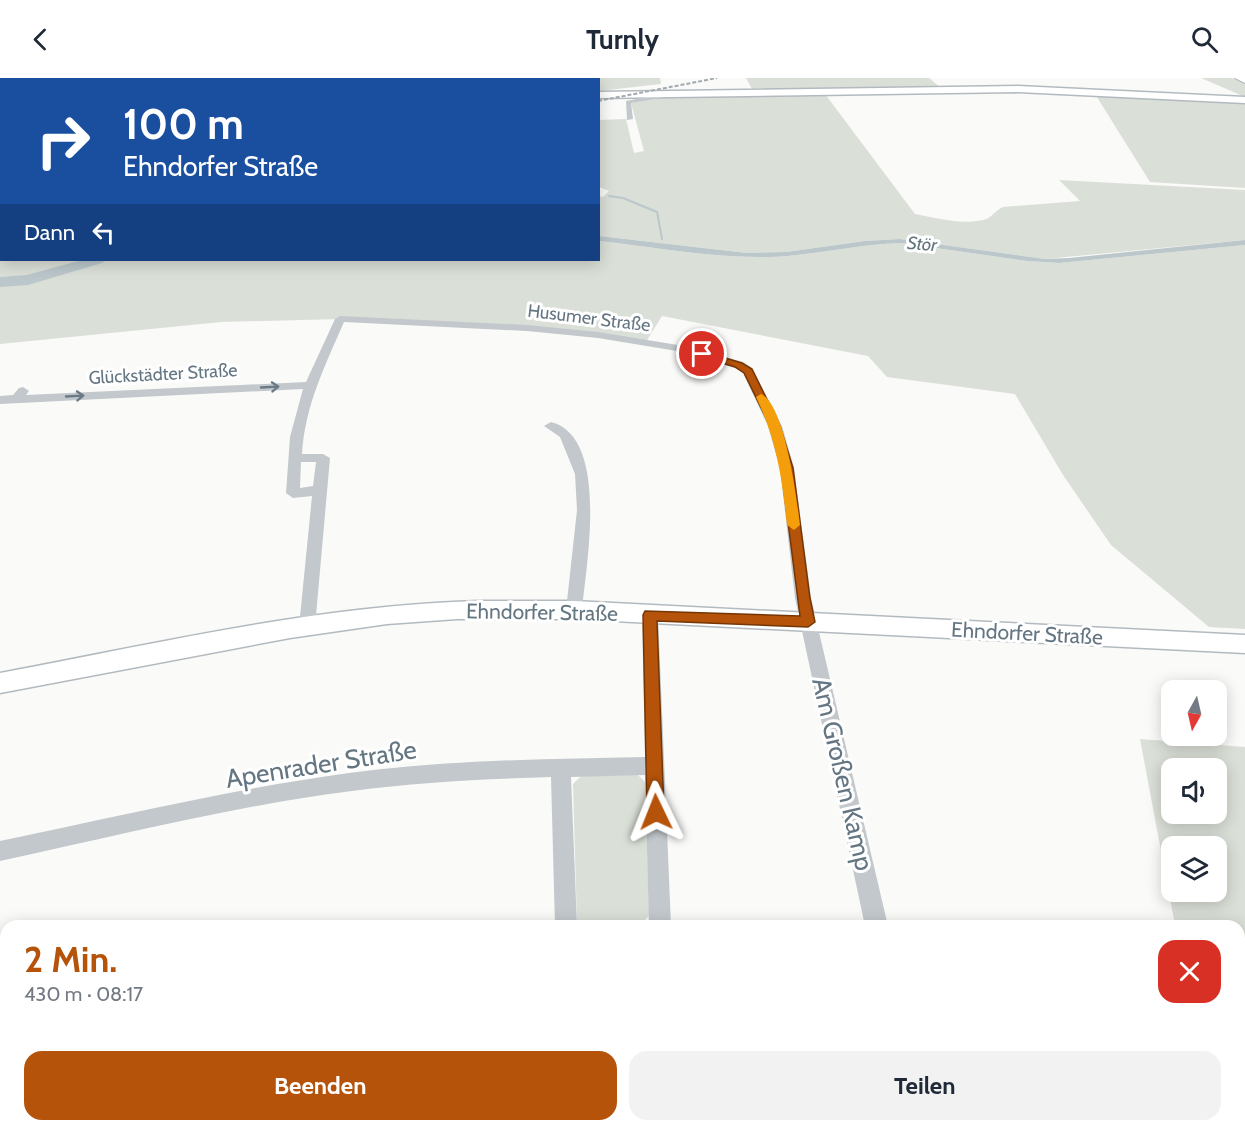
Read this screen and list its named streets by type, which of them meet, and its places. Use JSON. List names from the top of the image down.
{
  "streets": {
    "street": [
      "Husumer Straße",
      "Glückstädter Straße",
      "Ehndorfer Straße",
      "Apenrader Straße",
      "Am Großen Kamp"
    ]
  },
  "crossings": [
    ["Husumer Straße", "Glückstädter Straße"],
    ["Husumer Straße", "Ehndorfer Straße"],
    ["Husumer Straße", "Am Großen Kamp"],
    ["Ehndorfer Straße", "Am Großen Kamp"]
  ],
  "one_way": ["Glückstädter Straße"],
  "water": ["Stör"],
  "north": "bottom",
  "page": {
    "header": "Turnly",
    "turn": ["100 m", "Ehndorfer Straße"],
    "then": "Dann",
    "heading": ["2 Min.", "430 m · 08:17"],
    "buttons": ["Beenden", "Teilen"]
  }
}
